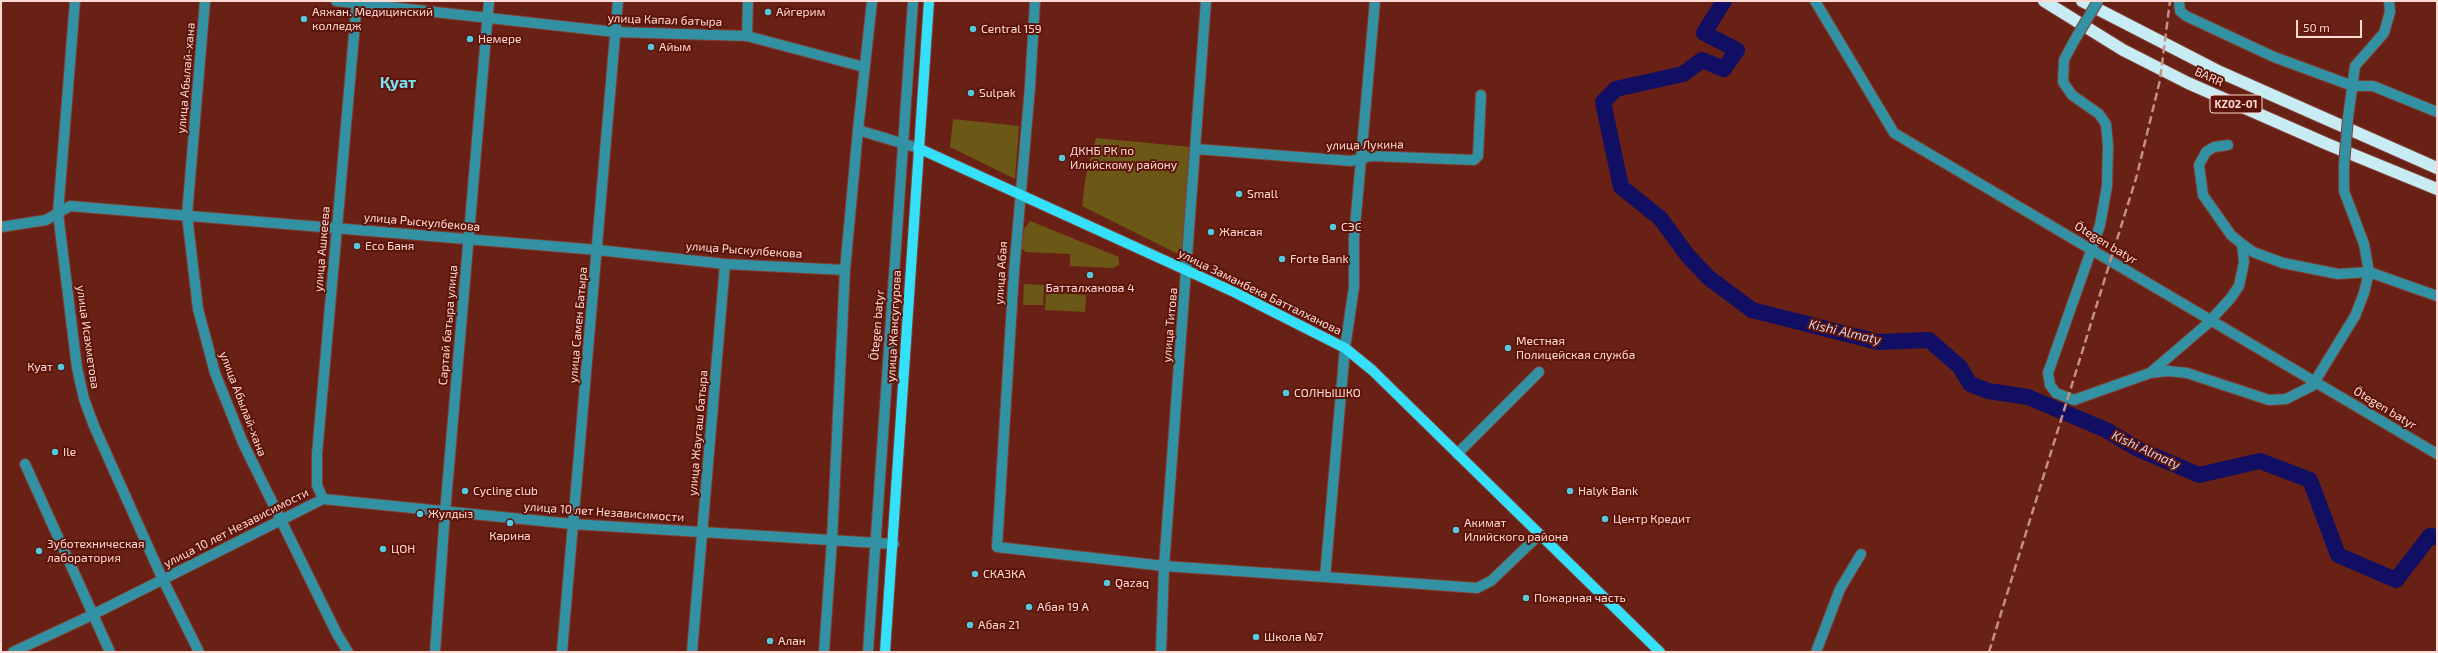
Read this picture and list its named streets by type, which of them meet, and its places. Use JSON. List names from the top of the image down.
{
  "streets": {
    "highway": ["BARR", "KZ02-01"],
    "main road": ["улица Заманбека Батталханова", "улица Жансугурова"],
    "street": [
      "улица Капал батыра",
      "улица Абылай-хана",
      "улица Лукина",
      "улица Рыскулбекова",
      "Ötegen batyr",
      "улица Ашкеева",
      "улица Абая",
      "Сартай батыра улица",
      "улица Самен Батыра",
      "улица Титова",
      "улица Исахметова",
      "улица Жаугаш батыра",
      "улица 10 лет Независимости"
    ]
  },
  "crossings": [
    ["улица Капал батыра", "улица Ашкеева"],
    ["улица Капал батыра", "Сартай батыра улица"],
    ["улица Капал батыра", "улица Самен Батыра"],
    ["улица Абылай-хана", "улица Рыскулбекова"],
    ["улица Абылай-хана", "улица 10 лет Независимости"],
    ["улица Лукина", "улица Титова"],
    ["улица Рыскулбекова", "улица Ашкеева"],
    ["улица Рыскулбекова", "Сартай батыра улица"],
    ["улица Рыскулбекова", "улица Самен Батыра"],
    ["улица Рыскулбекова", "улица Исахметова"],
    ["улица Рыскулбекова", "улица Жаугаш батыра"],
    ["улица Ашкеева", "улица 10 лет Независимости"],
    ["улица Абая", "улица Заманбека Батталханова"],
    ["улица Абая", "улица Титова"],
    ["улица Заманбека Батталханова", "улица Титова"],
    ["улица Заманбека Батталханова", "улица Жансугурова"],
    ["Сартай батыра улица", "улица 10 лет Независимости"],
    ["улица Самен Батыра", "улица 10 лет Независимости"],
    ["улица Жансугурова", "улица 10 лет Независимости"],
    ["улица Исахметова", "улица 10 лет Независимости"],
    ["улица Жаугаш батыра", "улица 10 лет Независимости"]
  ],
  "districts": ["Қуат"],
  "water": ["Kіshі Almaty"],
  "places": [
    "Айгерим",
    "Аяжан. Медицинский колледж",
    "Central 159",
    "Немере",
    "Айым",
    "Sulpak",
    "ДКНБ РК по Илийскому району",
    "Small",
    "СЭС",
    "Жансая",
    "Eco Баня",
    "Forte Bank",
    "Батталханова 4",
    "Местная Полицейская служба",
    "Куат",
    "СОЛНЫШКО",
    "Ile",
    "Cycling club",
    "Halyk Bank",
    "Жулдыз",
    "Центр Кредит",
    "Карина",
    "Акимат Илийского района",
    "ЦОН",
    "Зуботехническая лаборатория",
    "СКАЗКА",
    "Qazaq",
    "Пожарная часть",
    "Абая 19 А",
    "Абая 21",
    "Школа №7",
    "Алан"
  ],
  "scale_bar": "50 m"
}
